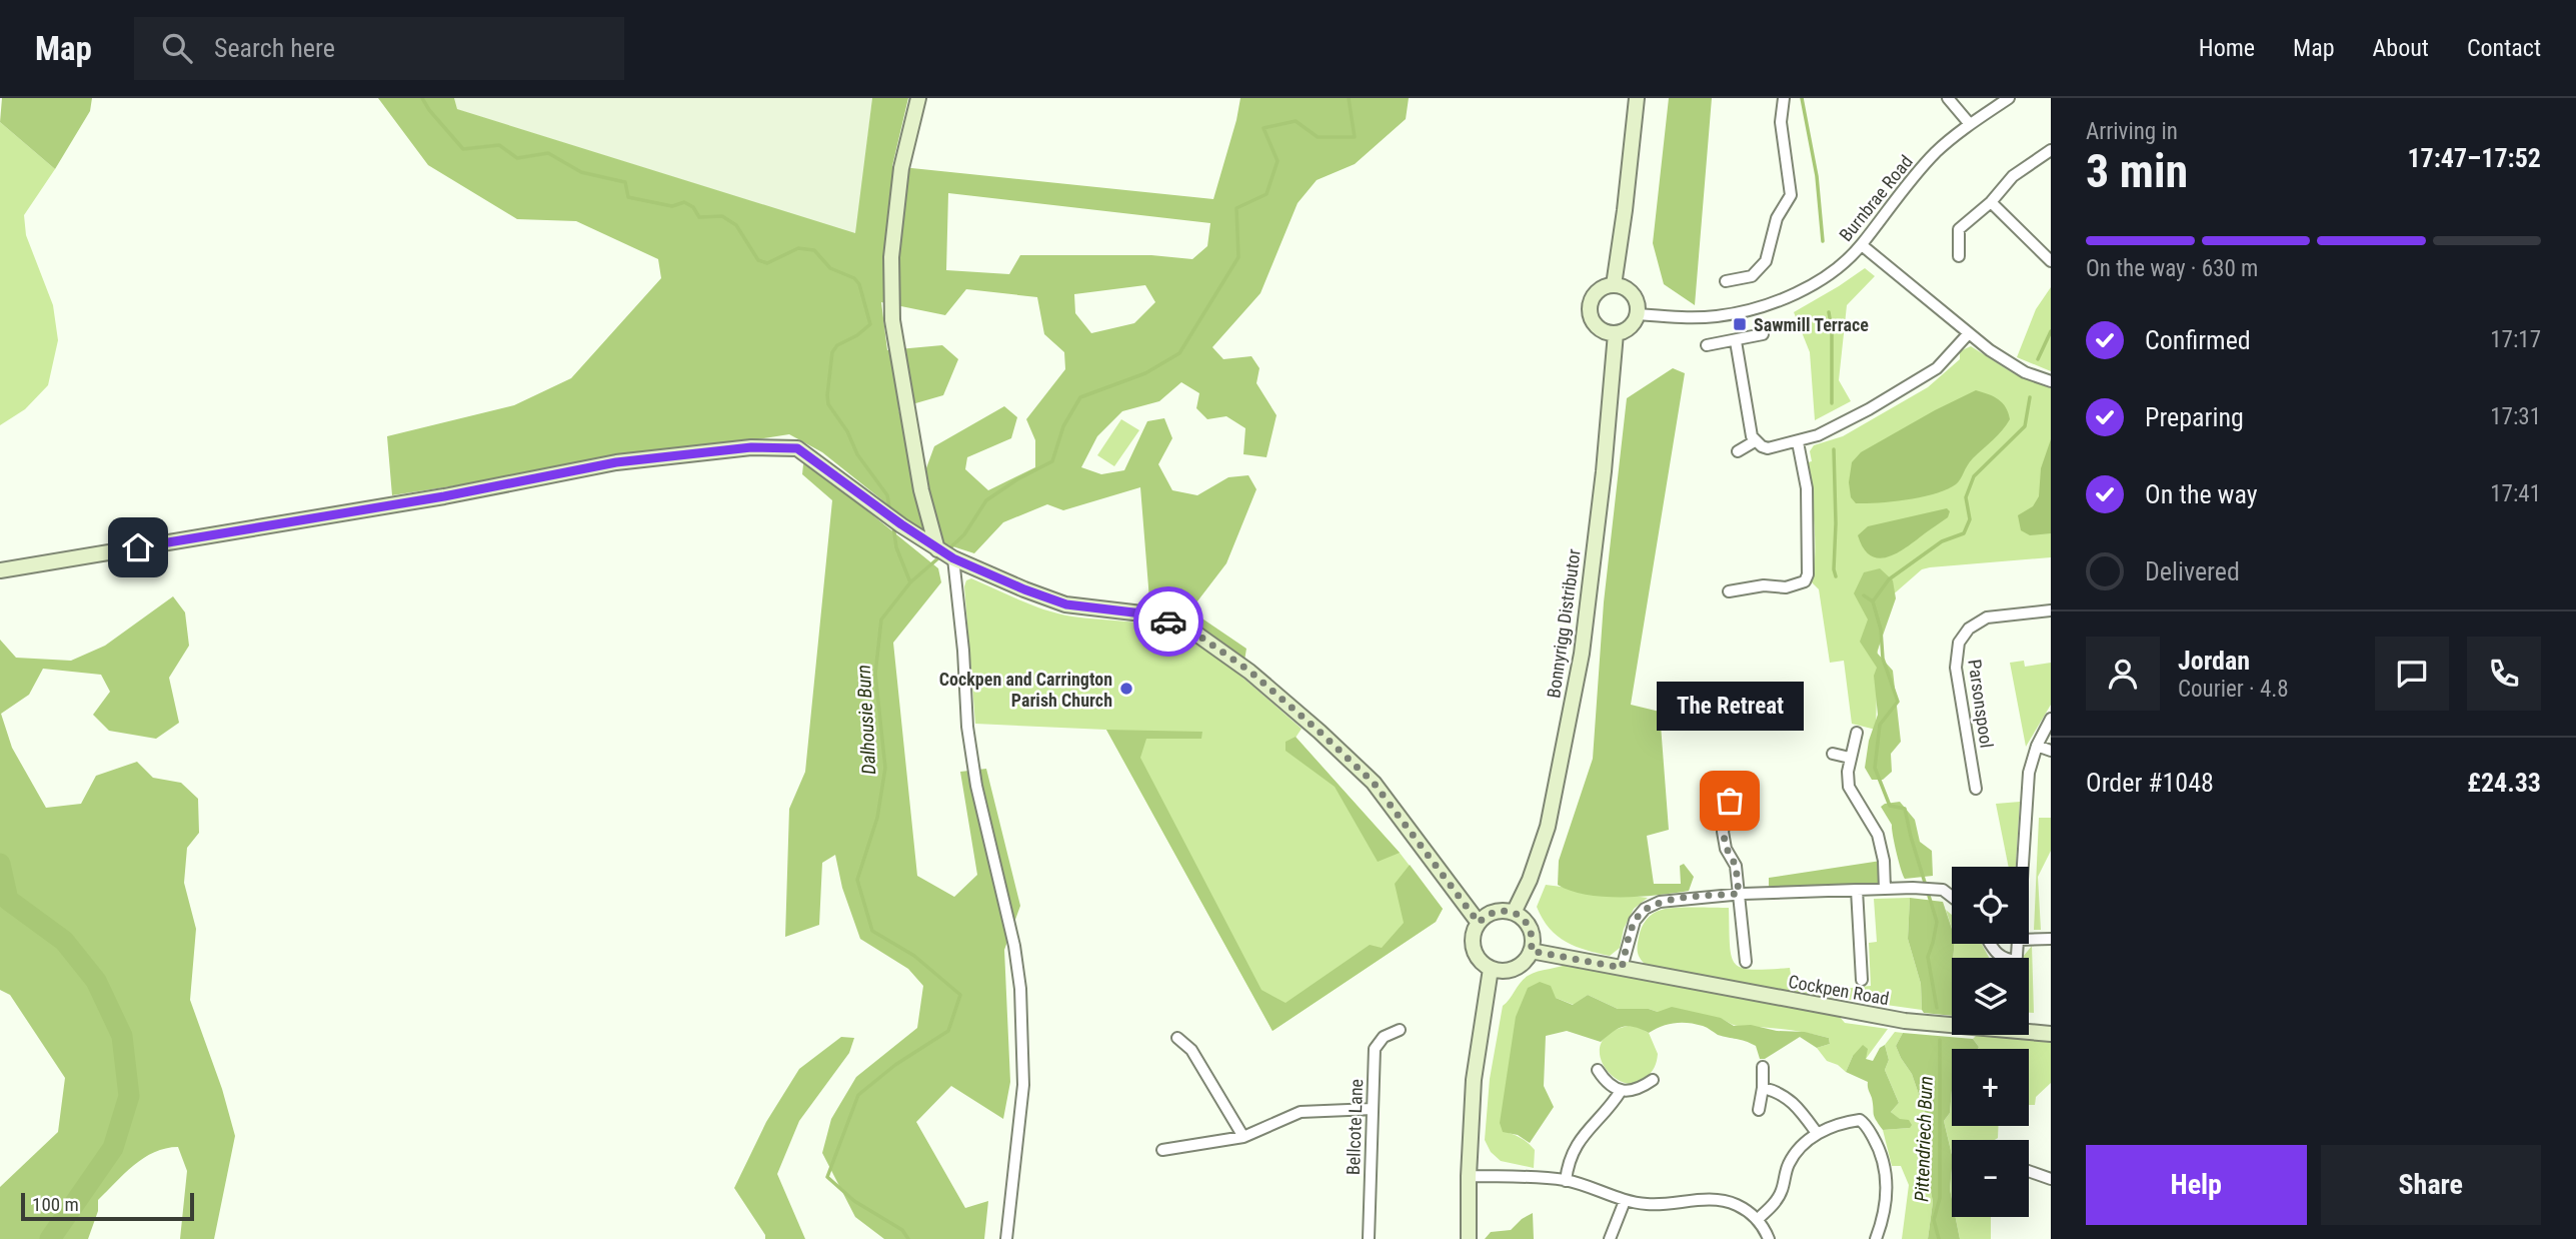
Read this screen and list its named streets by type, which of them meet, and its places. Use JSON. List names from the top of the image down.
{
  "streets": {
    "main road": ["Bonnyrigg Distributor", "Cockpen Road"],
    "street": ["Burnbrae Road", "Parsonspool", "Bellcote Lane"]
  },
  "crossings": [
    ["Burnbrae Road", "Bonnyrigg Distributor"],
    ["Bonnyrigg Distributor", "Cockpen Road"]
  ],
  "water": ["Dalhousie Burn", "Pittendriech Burn"],
  "places": {
    "transit": ["Sawmill Terrace"],
    "other": ["Cockpen and Carrington Parish Church", "The Retreat"]
  },
  "scale_bar": "100 m",
  "page": {
    "header": "Map",
    "search": "Search here",
    "nav": [
      "Home",
      "Map",
      "About",
      "Contact"
    ],
    "heading": ["3 min", "Arriving in", "17:47–17:52"],
    "panel": [
      "Jordan",
      "Courier · 4.8",
      "Order #1048",
      "£24.33"
    ],
    "bar": "On the way · 630 m",
    "list": [
      ["Confirmed", "17:17"],
      ["Preparing", "17:31"],
      ["On the way", "17:41"],
      "Delivered"
    ],
    "bubble": "The Retreat",
    "map_buttons": ["+", "−"],
    "buttons": ["Help", "Share"],
    "scale": "100 m"
  }
}
